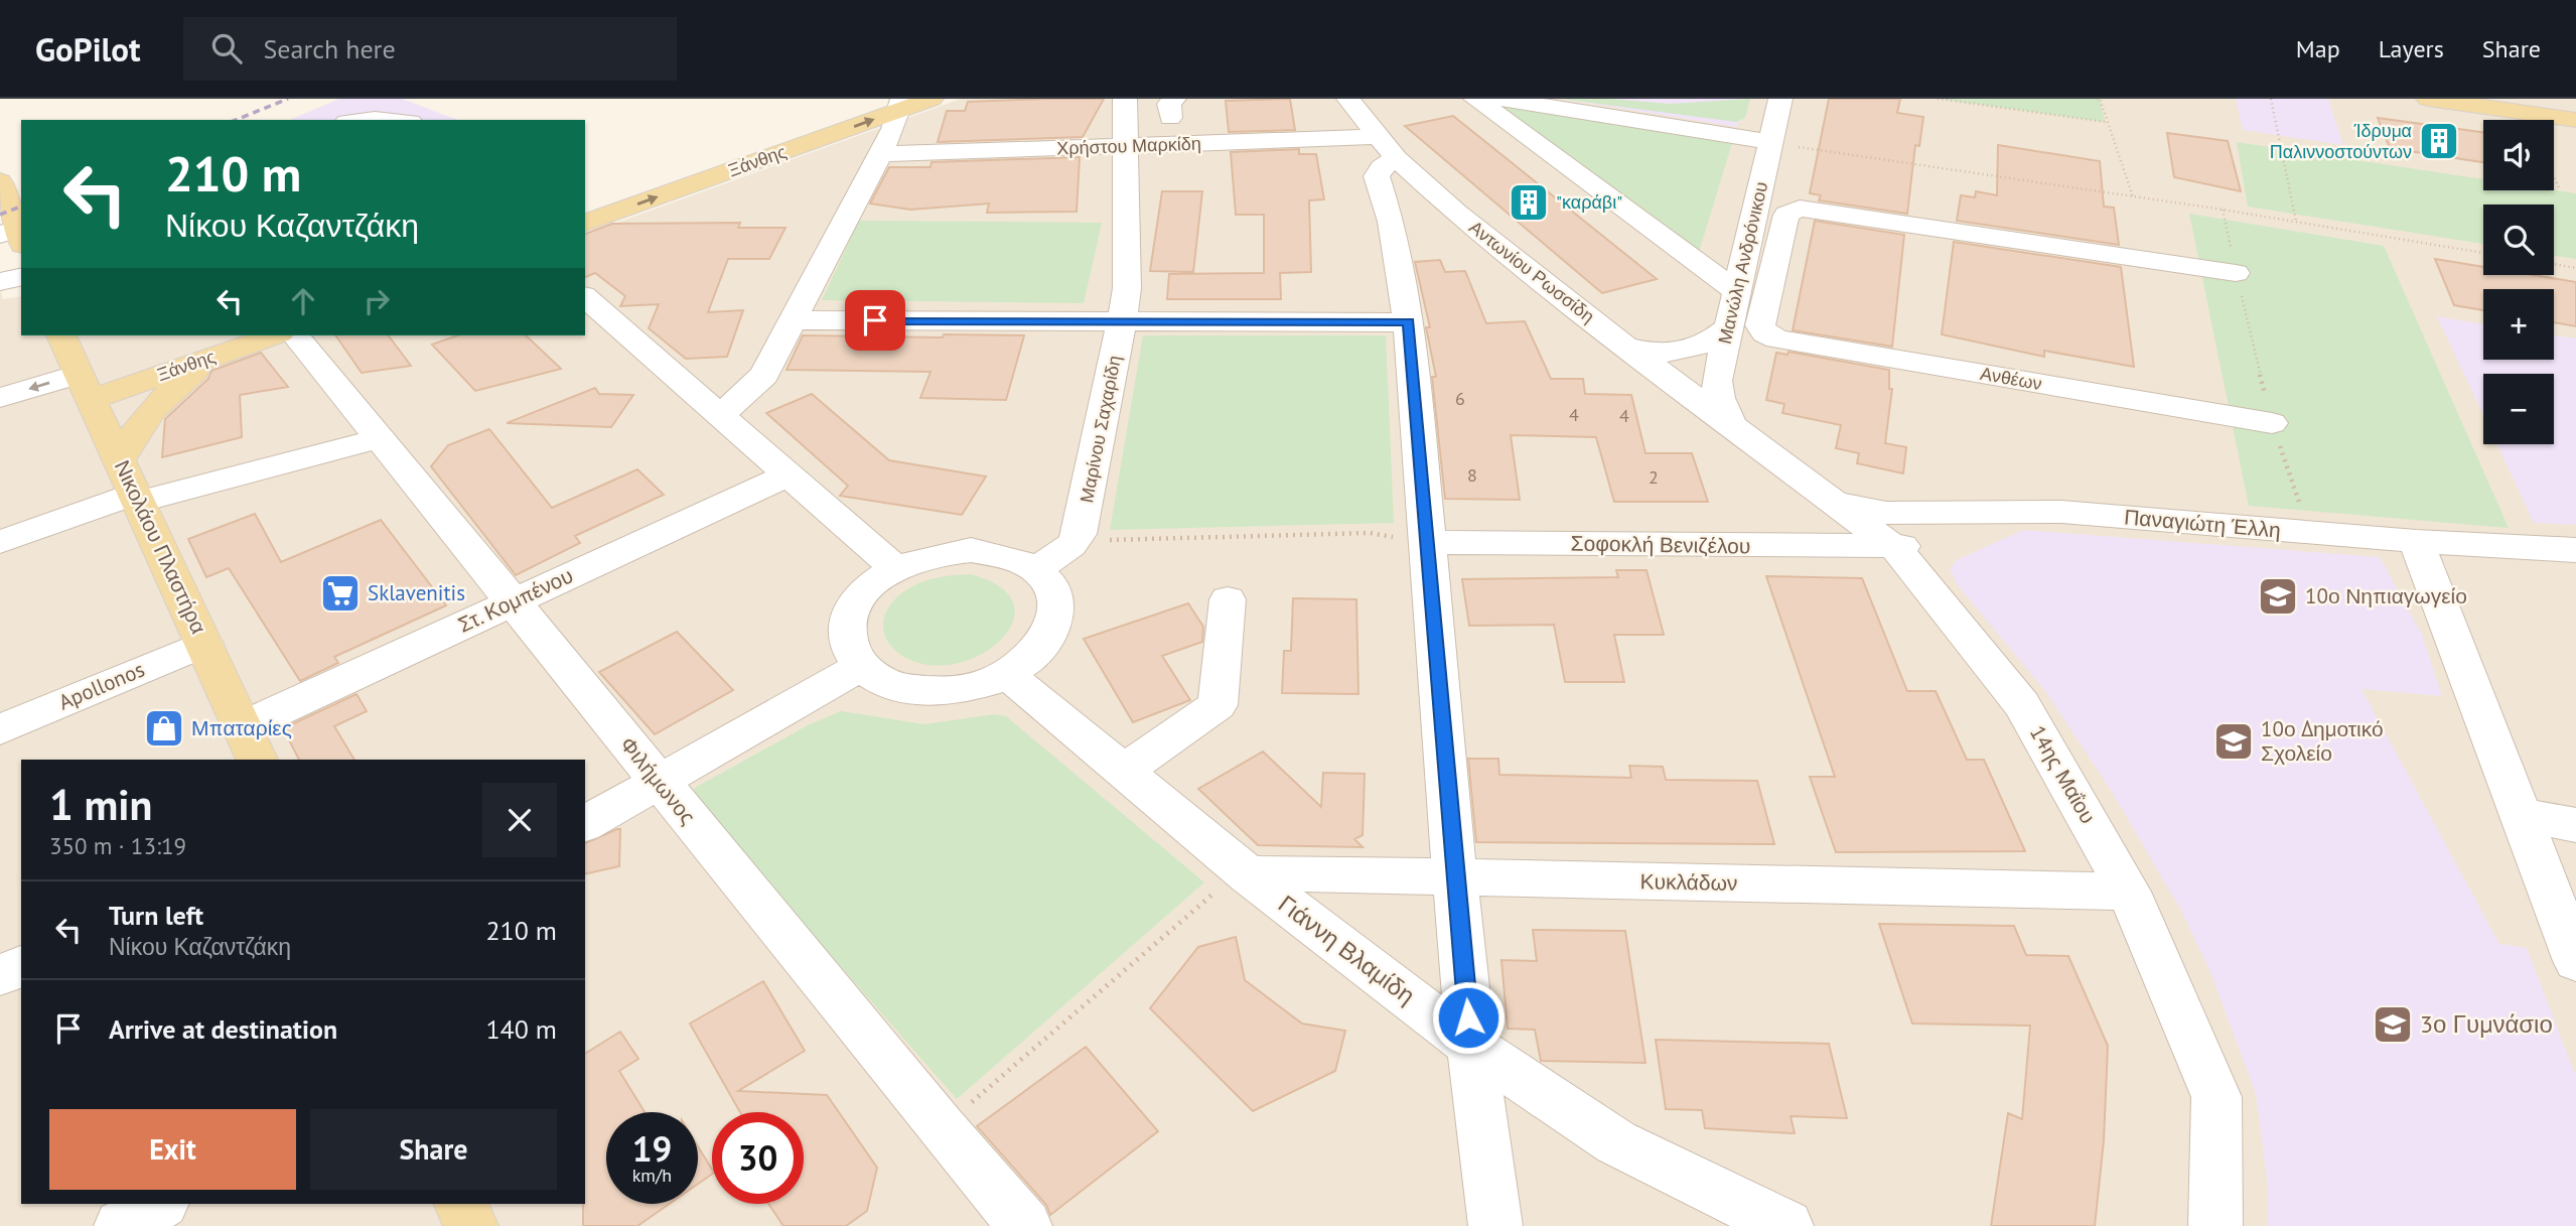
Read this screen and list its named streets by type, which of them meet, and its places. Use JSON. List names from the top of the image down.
{
  "streets": {
    "main road": ["Ξάνθης", "Νικολάου Πλαστήρα"],
    "street": [
      "Χρήστου Μαρκίδη",
      "Μανώλη Ανδρόνικου",
      "Αντωνίου Ρωσσίδη",
      "Ανθέων",
      "Μαρίνου Σαχαρίδη",
      "Παναγιώτη Έλλη",
      "Σοφοκλή Βενιζέλου",
      "Στ. Κομπένου",
      "Apollonos",
      "14ης Μαΐου",
      "Φιλήμωνος",
      "Κυκλάδων",
      "Γιάννη Βλαμίδη"
    ]
  },
  "crossings": [
    ["Χρήστου Μαρκίδη", "Αντωνίου Ρωσσίδη"],
    ["Χρήστου Μαρκίδη", "Μαρίνου Σαχαρίδη"],
    ["Ξάνθης", "Νικολάου Πλαστήρα"],
    ["Μανώλη Ανδρόνικου", "Αντωνίου Ρωσσίδη"],
    ["Μανώλη Ανδρόνικου", "14ης Μαΐου"],
    ["Αντωνίου Ρωσσίδη", "14ης Μαΐου"],
    ["Παναγιώτη Έλλη", "14ης Μαΐου"],
    ["Σοφοκλή Βενιζέλου", "14ης Μαΐου"],
    ["Νικολάου Πλαστήρα", "Στ. Κομπένου"],
    ["Νικολάου Πλαστήρα", "Apollonos"],
    ["Στ. Κομπένου", "Φιλήμωνος"],
    ["14ης Μαΐου", "Κυκλάδων"],
    ["Κυκλάδων", "Γιάννη Βλαμίδη"]
  ],
  "places": {
    "building": ["Ίδρυμα Παλιννοστούντων", "\"καράβι\""],
    "supermarket": ["Sklavenitis"],
    "school or university": ["10ο Νηπιαγωγείο", "10ο Δημοτικό Σχολείο", "3ο Γυμνάσιο"],
    "shop": ["Μπαταρίες"]
  },
  "house_numbers": [
    "6",
    "4",
    "4",
    "8",
    "2"
  ],
  "page": {
    "header": "GoPilot",
    "search": "Search here",
    "nav": ["Map", "Layers", "Share"],
    "map_buttons": ["+", "−"],
    "turn": ["210 m", "Νίκου Καζαντζάκη"],
    "heading": ["1 min", "350 m · 13:19"],
    "list": [
      {
        "name": "Turn left",
        "note": "Νίκου Καζαντζάκη",
        "value": "210 m"
      },
      {
        "name": "Arrive at destination",
        "value": "140 m"
      }
    ],
    "buttons": ["Exit", "Share"],
    "speed": "19 km/h",
    "limit": "30"
  }
}
